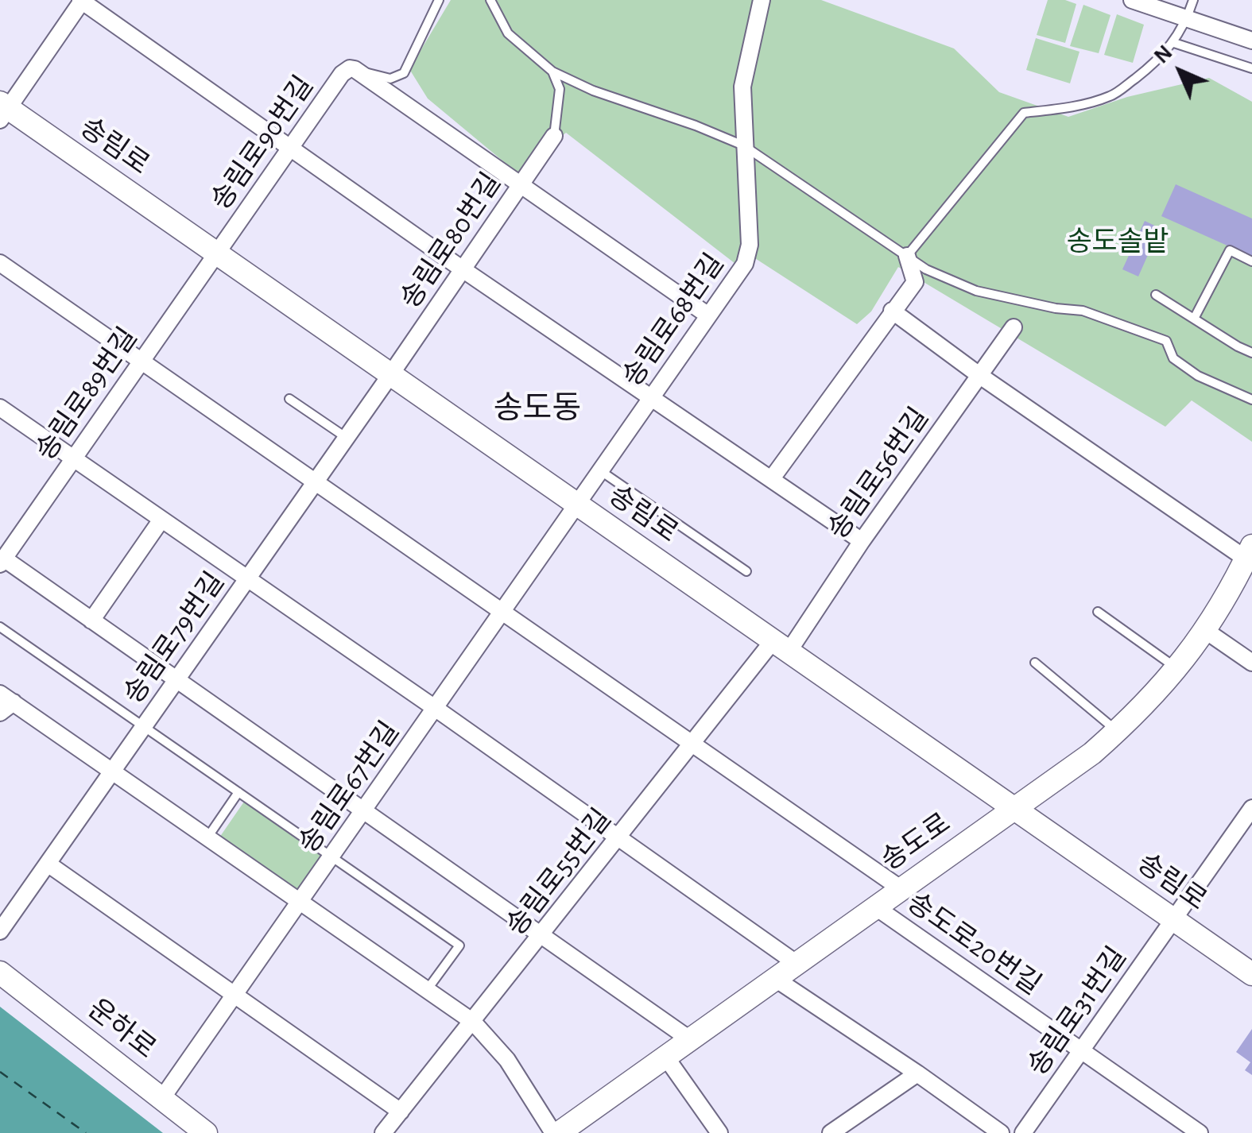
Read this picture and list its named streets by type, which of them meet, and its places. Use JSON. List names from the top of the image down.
{
  "streets": {
    "street": [
      "송림로90번길",
      "송림로",
      "송림로80번길",
      "송림로68번길",
      "송림로89번길",
      "송림로56번길",
      "송림로79번길",
      "송림로67번길",
      "송도로",
      "송림로55번길",
      "송도로20번길",
      "송림로31번길",
      "운하로"
    ]
  },
  "crossings": [
    ["송림로90번길", "송림로"],
    ["송림로90번길", "송림로89번길"],
    ["송림로", "송림로80번길"],
    ["송림로", "송림로68번길"],
    ["송림로", "송림로89번길"],
    ["송림로", "송림로56번길"],
    ["송림로", "송림로79번길"],
    ["송림로", "송림로67번길"],
    ["송림로", "송도로"],
    ["송림로", "송림로55번길"],
    ["송림로", "송림로31번길"],
    ["송림로80번길", "송림로79번길"],
    ["송림로68번길", "송림로67번길"],
    ["송림로56번길", "송림로55번길"],
    ["송림로67번길", "운하로"],
    ["송도로", "송도로20번길"],
    ["송도로20번길", "송림로31번길"]
  ],
  "districts": ["송도동"],
  "parks": ["송도솔밭"],
  "north": "top left"
}
